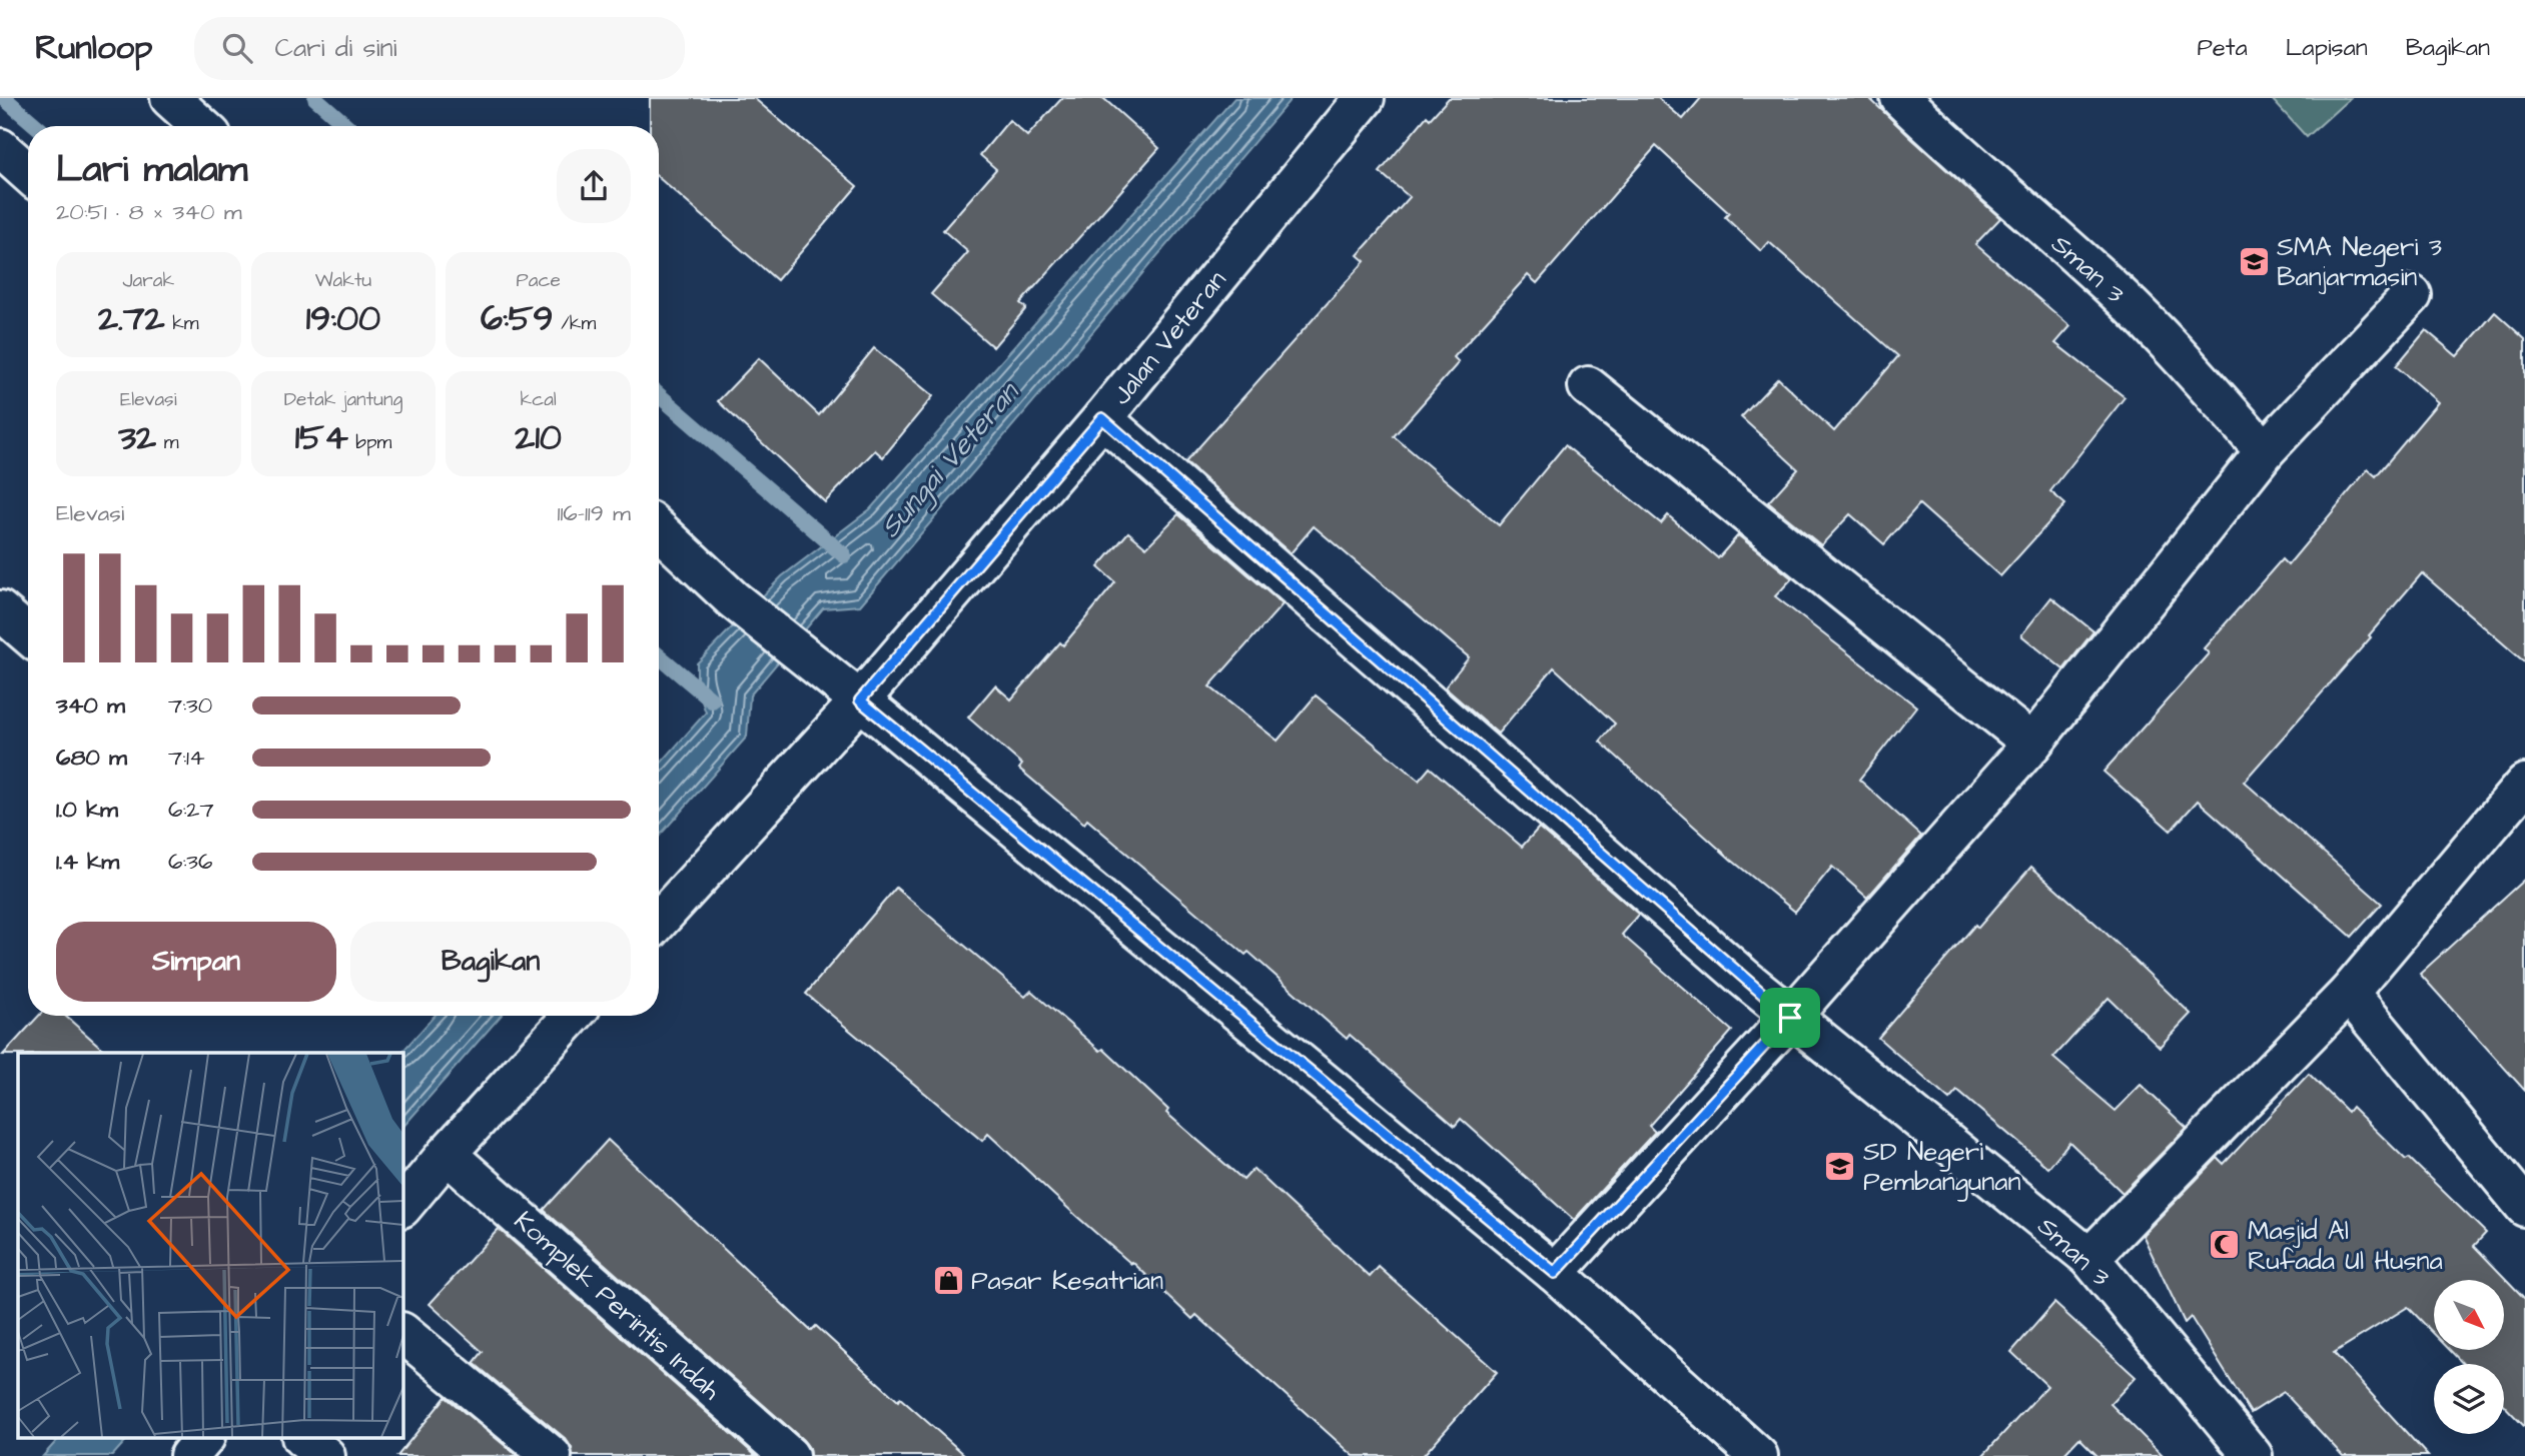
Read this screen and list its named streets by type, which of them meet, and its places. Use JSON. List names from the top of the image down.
{
  "streets": {
    "street": ["Sman 3", "Jalan Veteran", "Komplek Perintis Indah"]
  },
  "crossings": [
    ["Sman 3", "Jalan Veteran"]
  ],
  "water": ["Sungai Veteran"],
  "places": {
    "school or university": ["SMA Negeri 3 Banjarmasin", "SD Negeri Pembangunan"],
    "mosque": ["Masjid Al Rufada Ul Husna"],
    "shop": ["Pasar Kesatrian"]
  },
  "north": "bottom right",
  "page": {
    "header": "Runloop",
    "search": "Cari di sini",
    "nav": ["Peta", "Lapisan", "Bagikan"],
    "heading": ["Lari malam", "20:51 · 8 × 340 m"],
    "stats": [
      ["Jarak", "2.72 km"],
      ["Waktu", "19:00"],
      ["Pace", "6:59 /km"],
      ["Elevasi", "32 m"],
      ["Detak jantung", "154 bpm"],
      ["kcal", "210"]
    ],
    "chart": ["Elevasi", "116–119 m"],
    "list": [
      {
        "name": "340 m",
        "note": "7:30"
      },
      {
        "name": "680 m",
        "note": "7:14"
      },
      {
        "name": "1.0 km",
        "note": "6:27"
      },
      {
        "name": "1.4 km",
        "note": "6:36"
      }
    ],
    "buttons": ["Simpan", "Bagikan"]
  }
}
